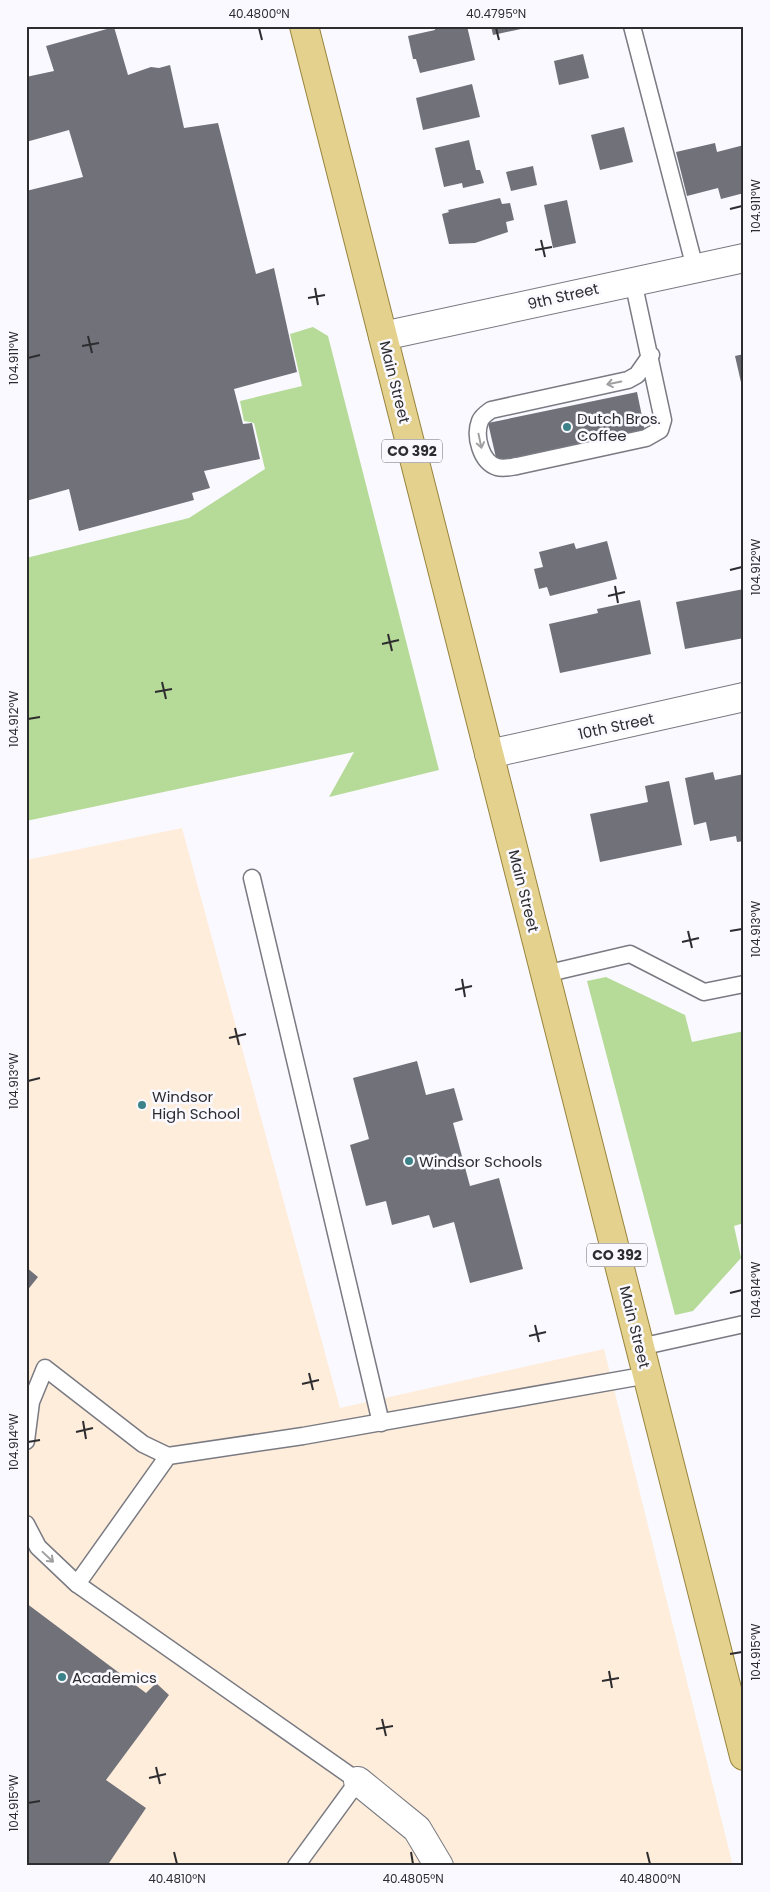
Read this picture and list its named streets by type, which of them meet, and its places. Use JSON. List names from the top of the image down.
{
  "streets": {
    "main road": ["Main Street", "CO 392"],
    "street": ["9th Street", "10th Street"]
  },
  "crossings": [
    ["9th Street", "Main Street"],
    ["Main Street", "10th Street"]
  ],
  "places": [
    "Dutch Bros. Coffee",
    "Windsor High School",
    "Windsor Schools",
    "Academics"
  ],
  "coordinates": [
    "40.4800°N",
    "40.4795°N",
    "104.911°W",
    "104.912°W",
    "104.913°W",
    "104.914°W",
    "104.915°W",
    "40.4810°N",
    "40.4805°N"
  ]
}
